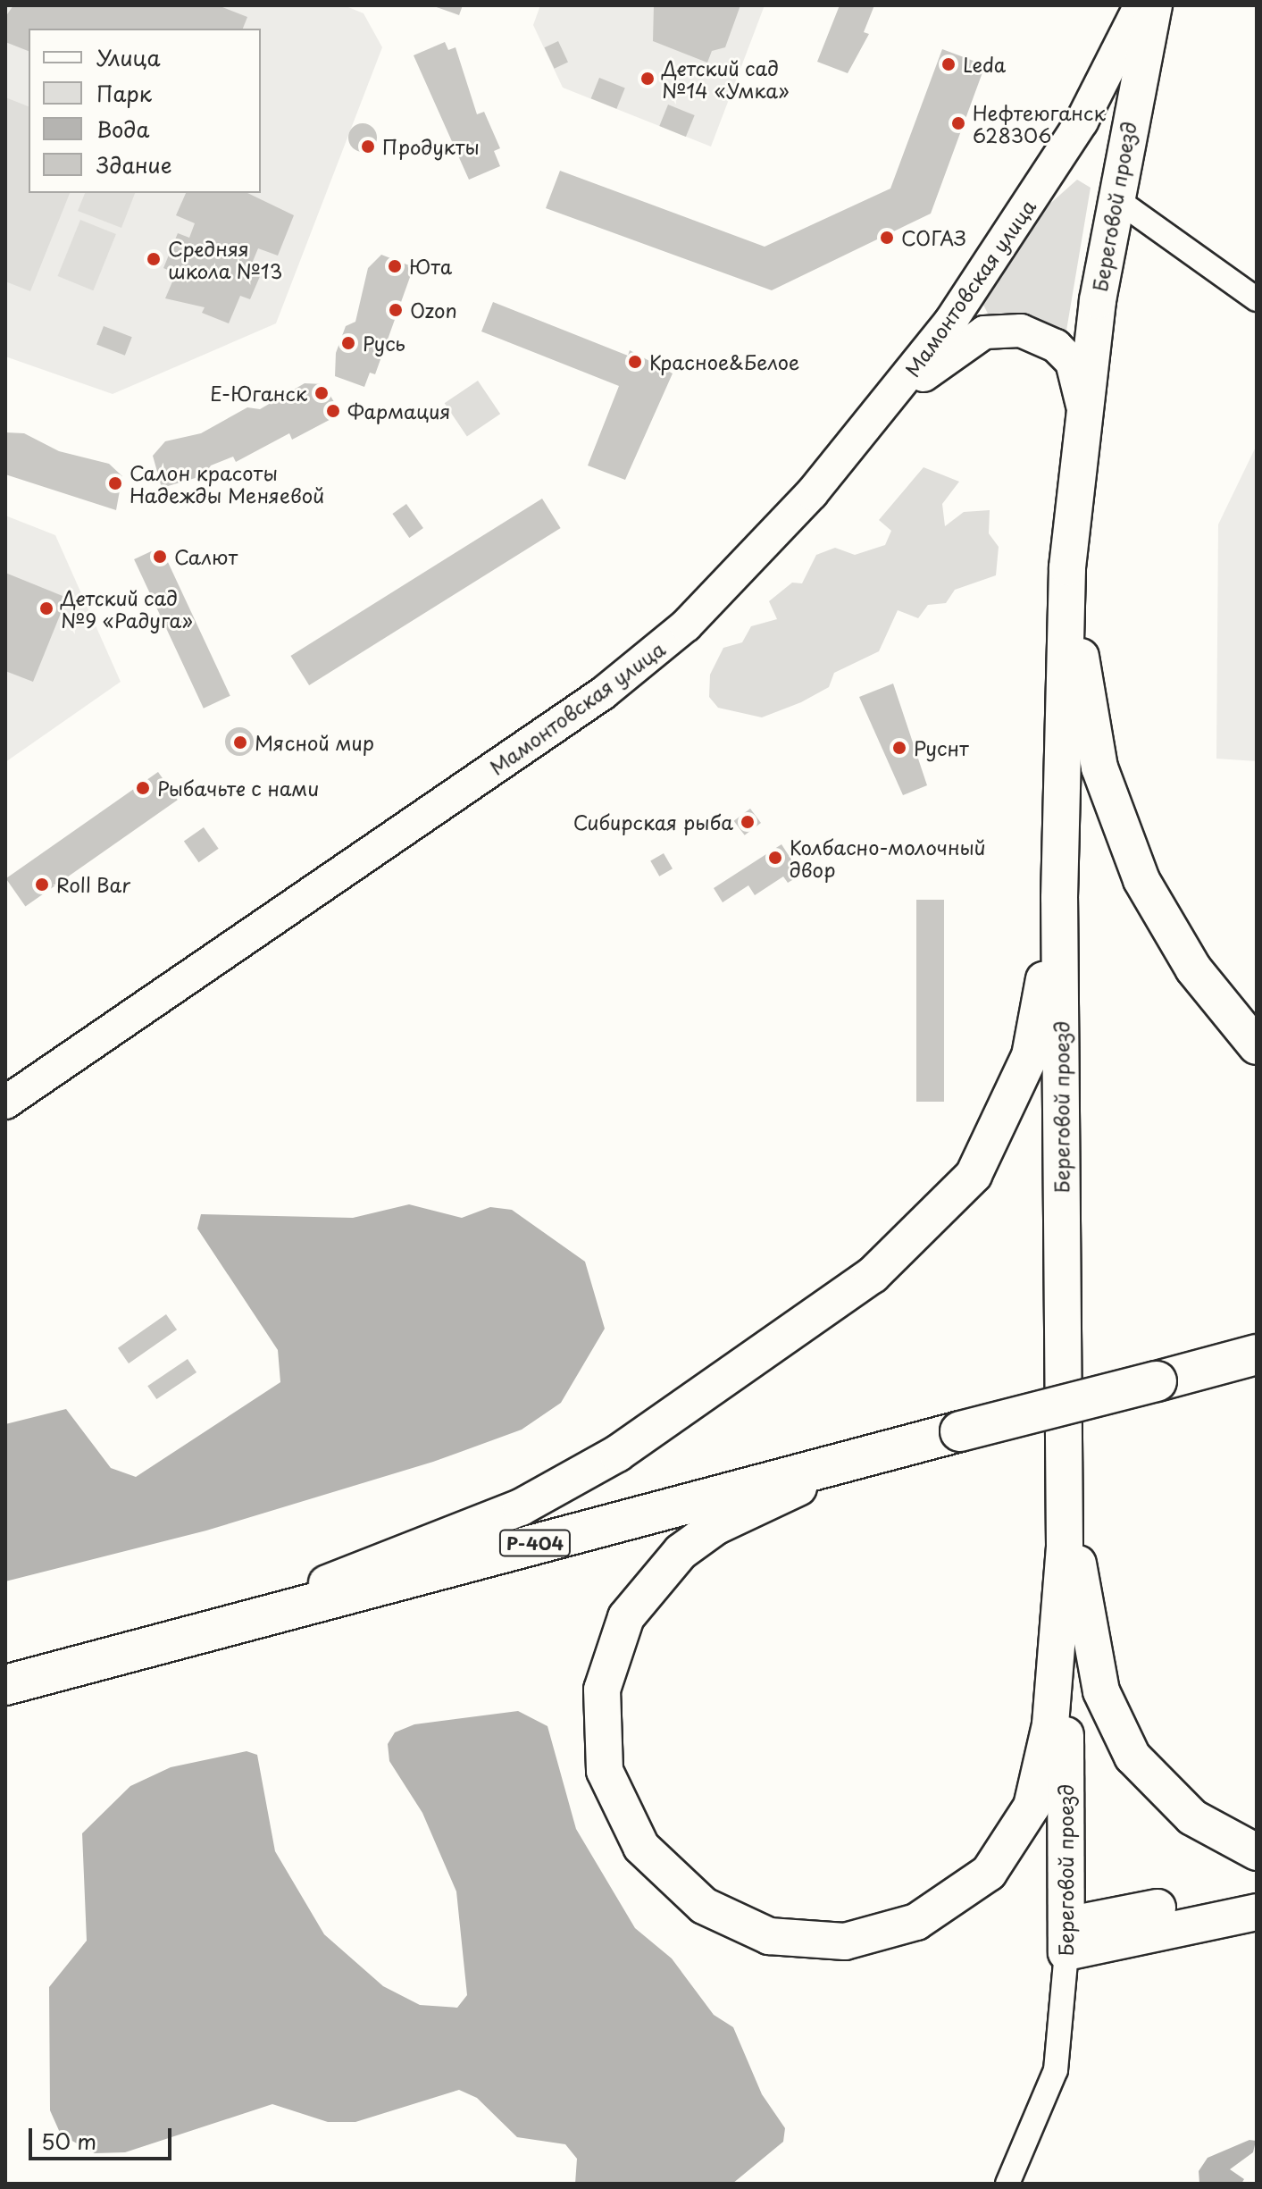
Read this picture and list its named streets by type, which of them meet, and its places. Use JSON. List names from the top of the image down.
{
  "streets": {
    "highway": ["Р-404"],
    "main road": ["Береговой проезд"],
    "street": ["Мамонтовская улица"]
  },
  "places": [
    "Leda",
    "Детский сад №14 «Умка»",
    "Нефтеюганск 628306",
    "Продукты",
    "СОГАЗ",
    "Средняя школа №13",
    "Юта",
    "Ozon",
    "Русь",
    "Красное&Белое",
    "Е-Юганск",
    "Фармация",
    "Салон красоты Надежды Меняевой",
    "Салют",
    "Детский сад №9 «Радуга»",
    "Мясной мир",
    "Руснт",
    "Рыбачьте с нами",
    "Сибирская рыба",
    "Колбасно-молочный двор",
    "Roll Bar"
  ],
  "legend": [
    "Улица",
    "Парк",
    "Вода",
    "Здание"
  ],
  "scale_bar": "50 m"
}
